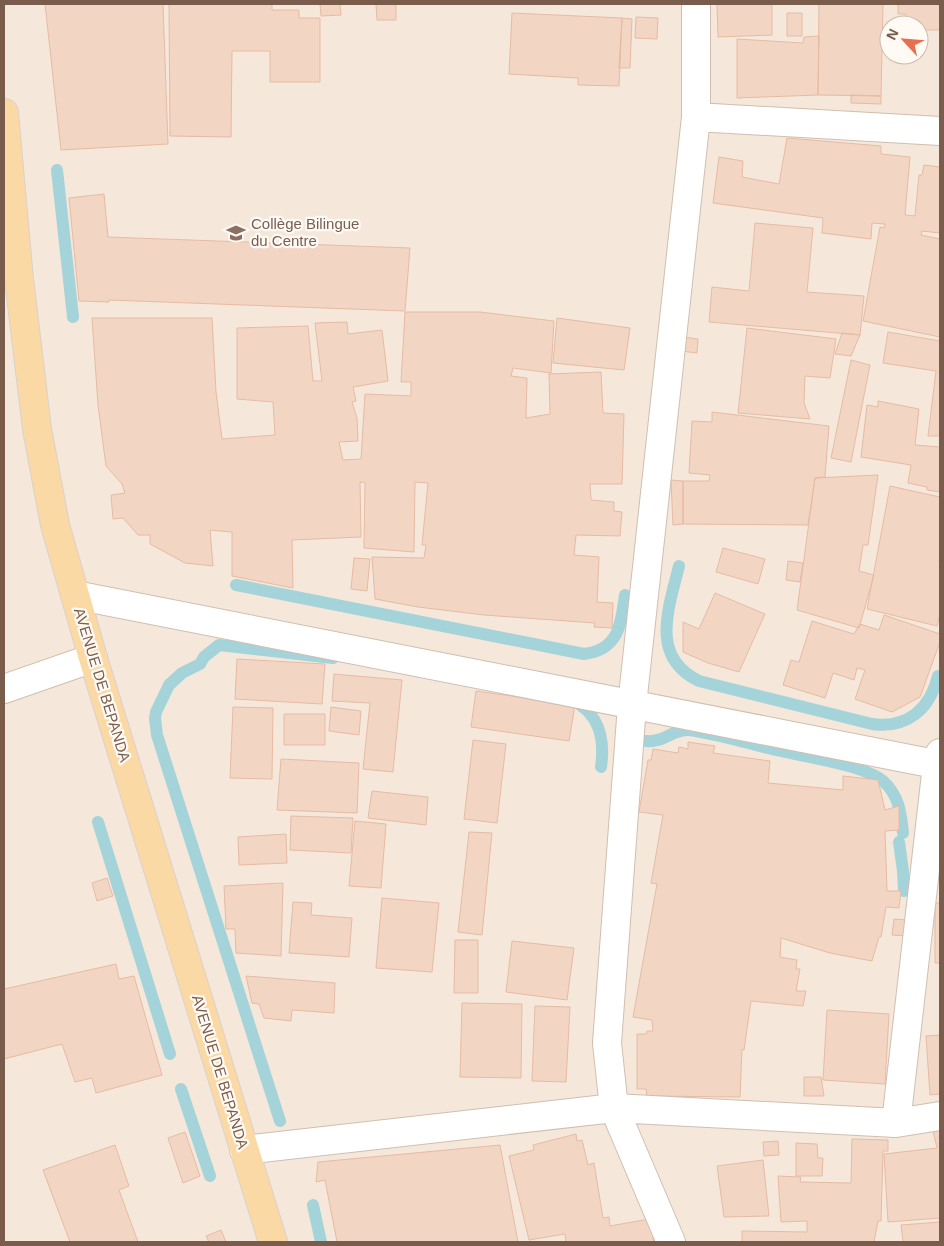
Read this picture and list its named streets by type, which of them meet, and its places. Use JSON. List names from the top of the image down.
{
  "streets": {
    "main road": ["AVENUE DE BEPANDA"]
  },
  "places": {
    "school or university": ["Collège Bilingue du Centre"]
  },
  "north": "top left"
}
